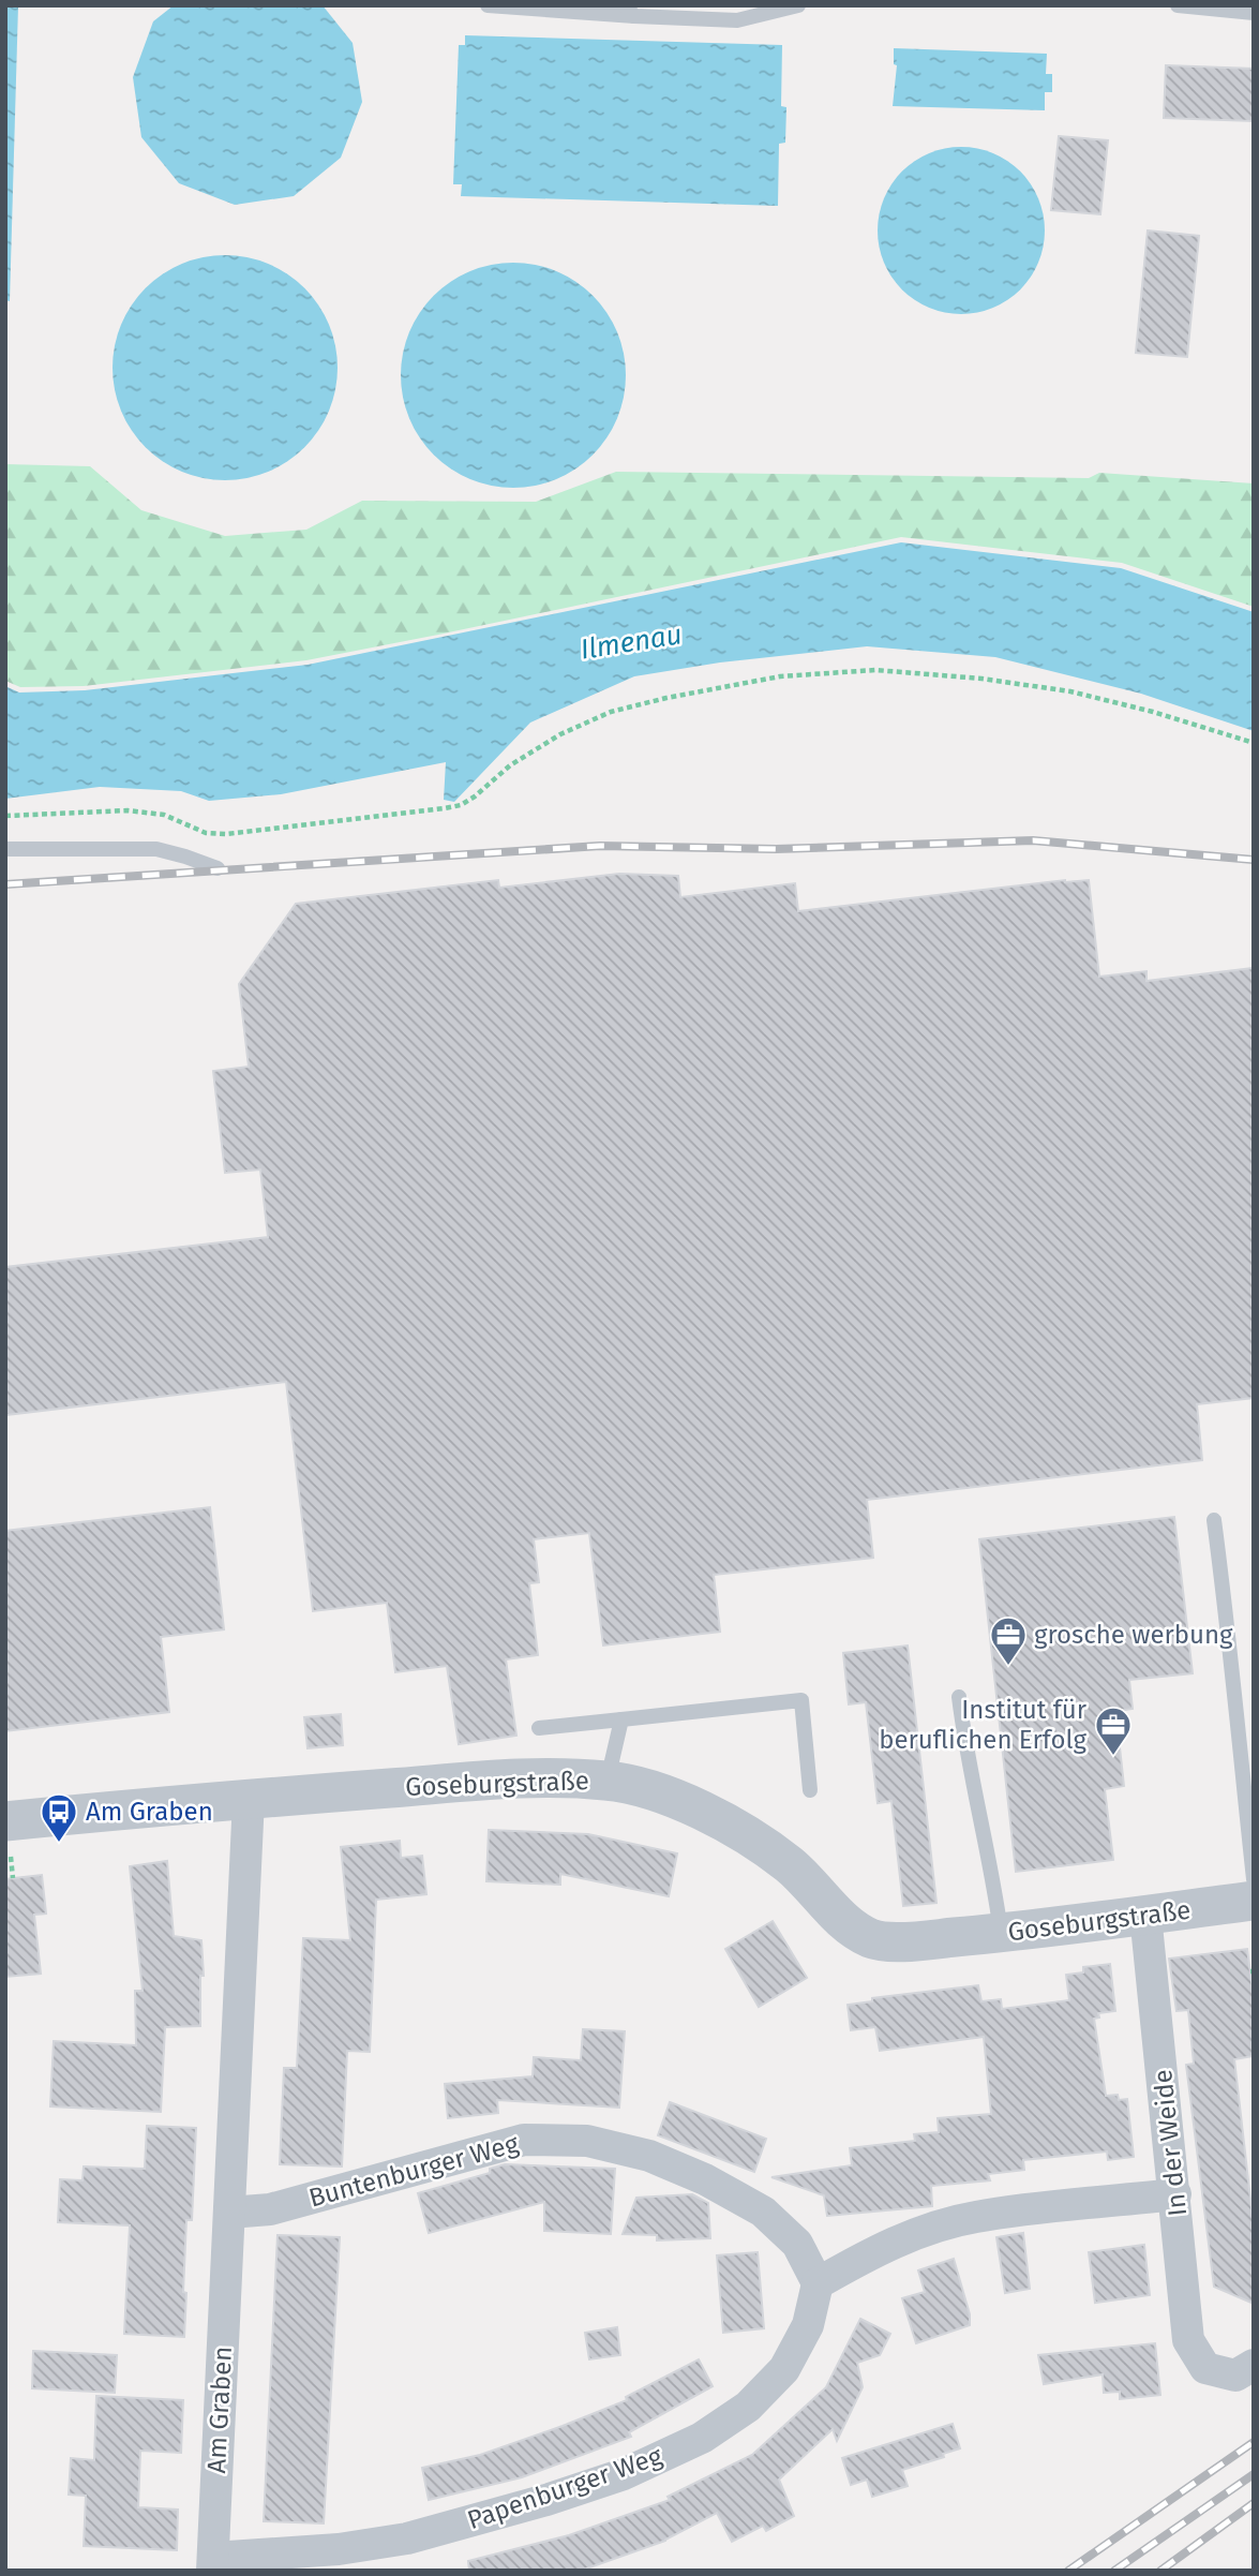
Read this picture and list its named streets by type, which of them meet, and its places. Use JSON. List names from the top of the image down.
{
  "streets": {
    "street": [
      "Goseburgstraße",
      "In der Weide",
      "Buntenburger Weg",
      "Am Graben",
      "Papenburger Weg"
    ]
  },
  "crossings": [
    ["Goseburgstraße", "In der Weide"],
    ["Goseburgstraße", "Am Graben"],
    ["Buntenburger Weg", "Am Graben"],
    ["Buntenburger Weg", "Papenburger Weg"],
    ["Am Graben", "Papenburger Weg"]
  ],
  "water": ["Ilmenau"],
  "places": {
    "office": ["grosche werbung", "Institut für beruflichen Erfolg"],
    "bus stop": ["Am Graben"]
  }
}
